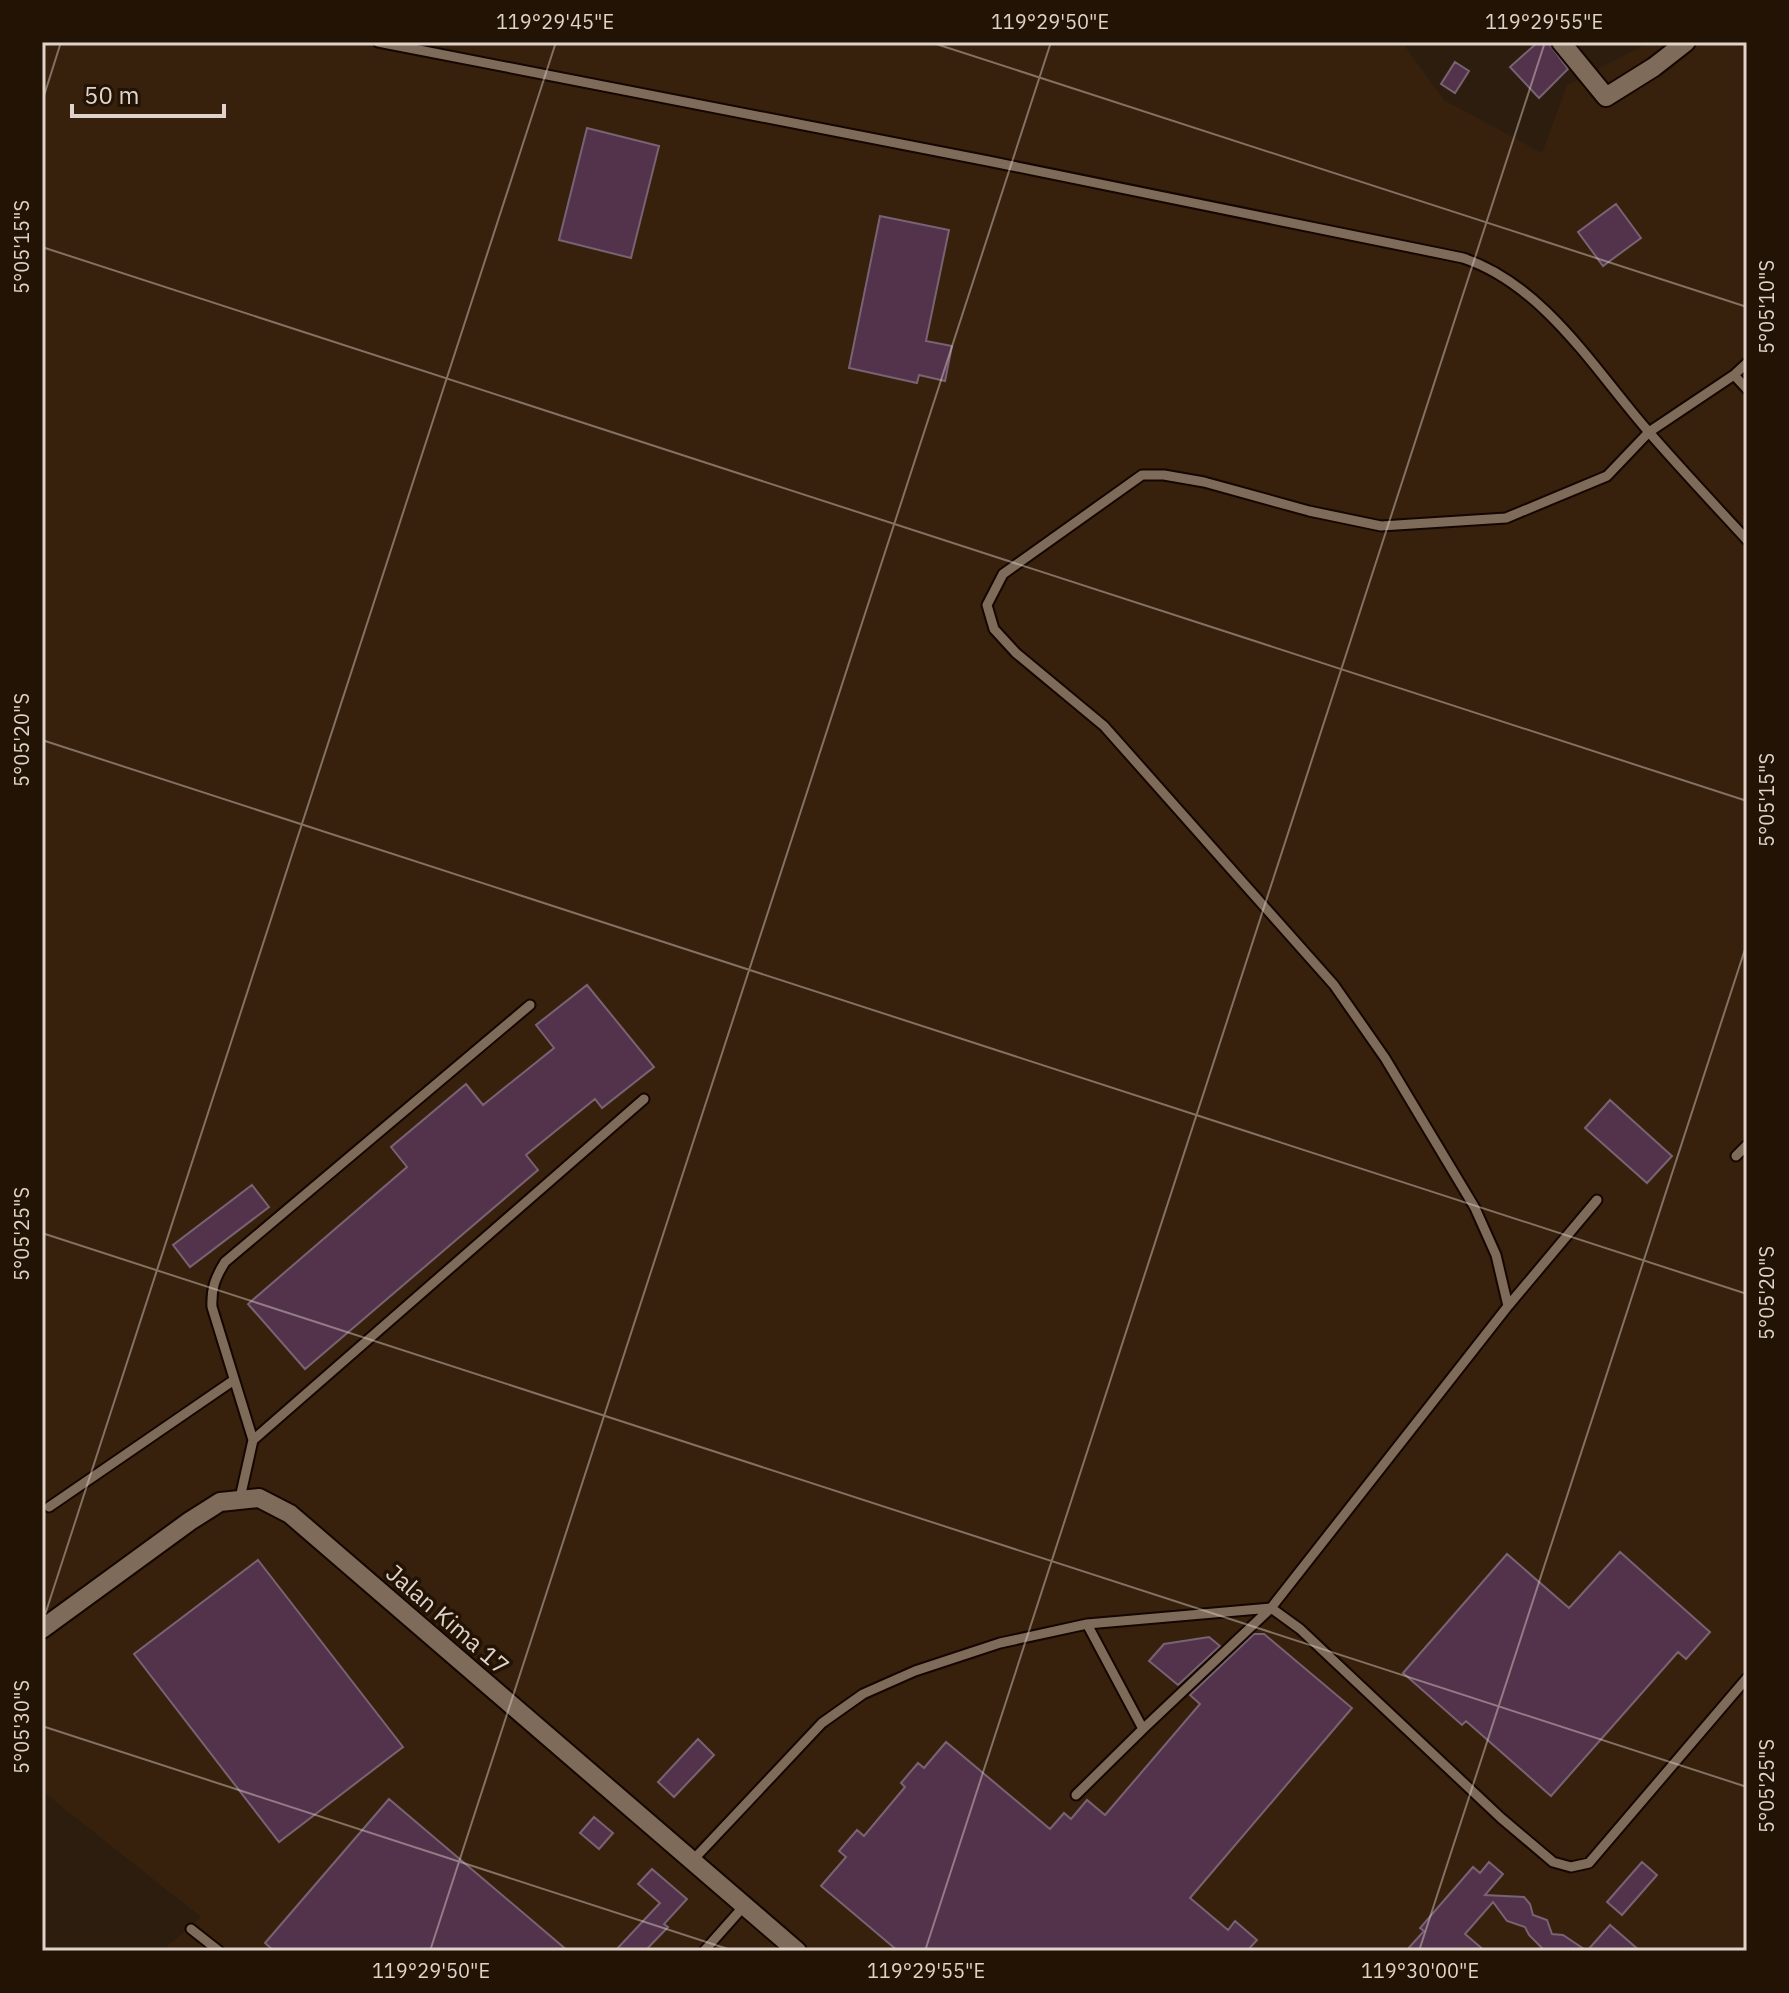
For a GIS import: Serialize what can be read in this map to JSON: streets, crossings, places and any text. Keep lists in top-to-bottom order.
{
  "streets": {
    "street": ["Jalan Kima 17"]
  },
  "scale_bar": "50 m",
  "coordinates": [
    "119°29'45\"E",
    "119°29'50\"E",
    "119°29'55\"E",
    "5°05'15\"S",
    "5°05'10\"S",
    "5°05'20\"S",
    "5°05'25\"S",
    "5°05'30\"S",
    "119°30'00\"E"
  ]
}
